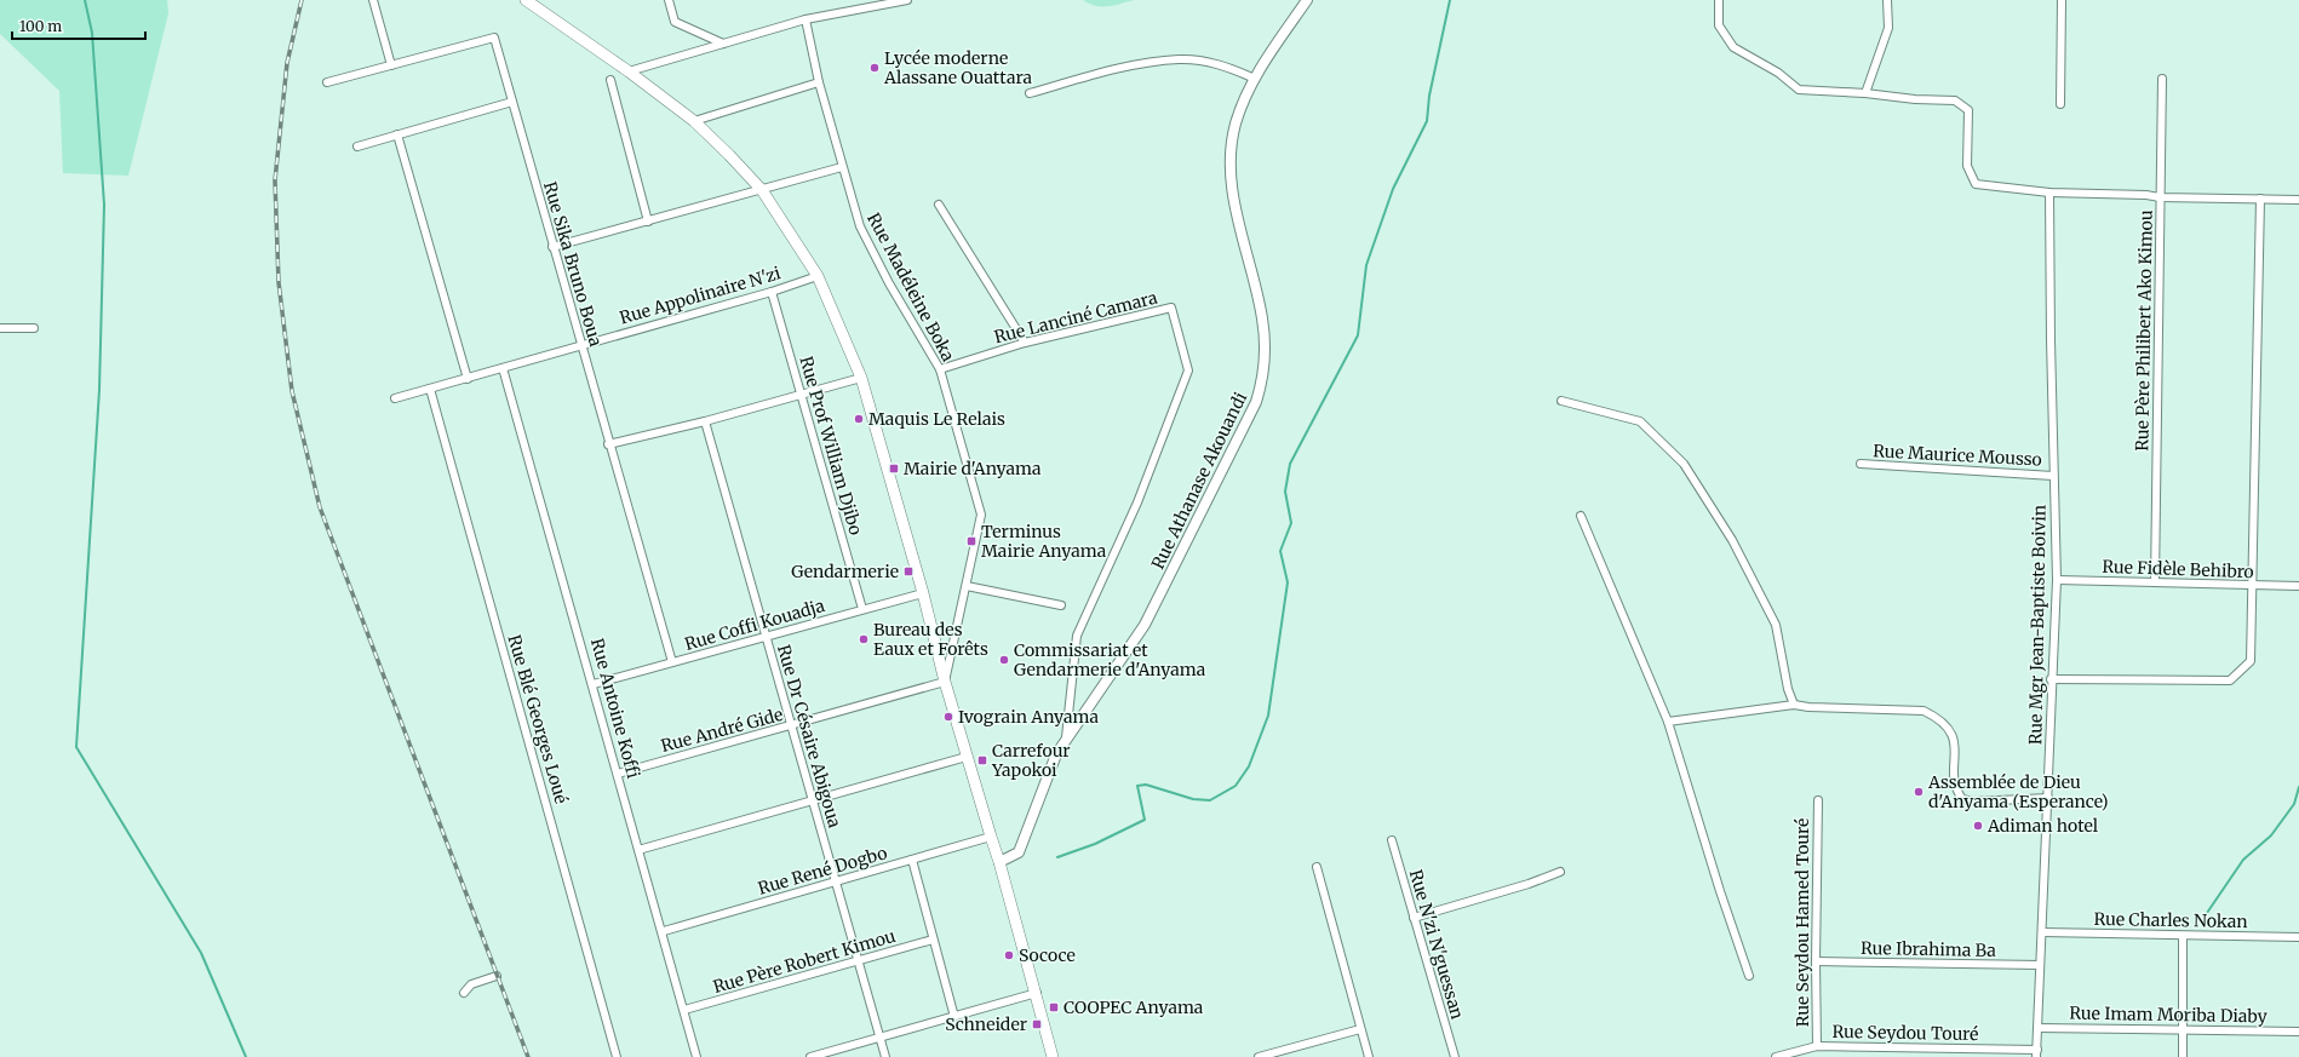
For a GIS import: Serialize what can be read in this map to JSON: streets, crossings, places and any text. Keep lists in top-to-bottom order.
{
  "streets": {
    "street": [
      "Rue Sika Bruno Boua",
      "Rue Madéleine Boka",
      "Rue Appolinaire N'zi",
      "Rue Lanciné Camara",
      "Rue Père Philibert Ako Kimou",
      "Rue Prof William Djibo",
      "Rue Maurice Mousso",
      "Rue Athanase Akouandi",
      "Rue Fidèle Behibro",
      "Rue Coffi Kouadja",
      "Rue Mgr Jean-Baptiste Boivin",
      "Rue Antoine Koffi",
      "Rue Blé Georges Loué",
      "Rue André Gide",
      "Rue Dr Césaire Abigoua",
      "Rue René Dogbo",
      "Rue Charles Nokan",
      "Rue Seydou Hamed Touré",
      "Rue N'zi N'guessan",
      "Rue Ibrahima Ba",
      "Rue Père Robert Kimou",
      "Rue Imam Moriba Diaby",
      "Rue Seydou Touré"
    ]
  },
  "crossings": [
    ["Rue Sika Bruno Boua", "Rue Appolinaire N'zi"],
    ["Rue Sika Bruno Boua", "Rue Coffi Kouadja"],
    ["Rue Madéleine Boka", "Rue Lanciné Camara"],
    ["Rue Madéleine Boka", "Rue André Gide"],
    ["Rue Appolinaire N'zi", "Rue Prof William Djibo"],
    ["Rue Appolinaire N'zi", "Rue Antoine Koffi"],
    ["Rue Appolinaire N'zi", "Rue Blé Georges Loué"],
    ["Rue Lanciné Camara", "Rue Athanase Akouandi"],
    ["Rue Père Philibert Ako Kimou", "Rue Fidèle Behibro"],
    ["Rue Prof William Djibo", "Rue Coffi Kouadja"],
    ["Rue Maurice Mousso", "Rue Mgr Jean-Baptiste Boivin"],
    ["Rue Fidèle Behibro", "Rue Mgr Jean-Baptiste Boivin"],
    ["Rue Coffi Kouadja", "Rue Antoine Koffi"],
    ["Rue Coffi Kouadja", "Rue Dr Césaire Abigoua"],
    ["Rue Mgr Jean-Baptiste Boivin", "Rue Charles Nokan"],
    ["Rue Mgr Jean-Baptiste Boivin", "Rue Ibrahima Ba"],
    ["Rue Mgr Jean-Baptiste Boivin", "Rue Imam Moriba Diaby"],
    ["Rue Mgr Jean-Baptiste Boivin", "Rue Seydou Touré"],
    ["Rue Antoine Koffi", "Rue André Gide"],
    ["Rue Antoine Koffi", "Rue René Dogbo"],
    ["Rue Antoine Koffi", "Rue Père Robert Kimou"],
    ["Rue André Gide", "Rue Dr Césaire Abigoua"],
    ["Rue Dr Césaire Abigoua", "Rue René Dogbo"],
    ["Rue Dr Césaire Abigoua", "Rue Père Robert Kimou"],
    ["Rue Seydou Hamed Touré", "Rue Ibrahima Ba"],
    ["Rue Seydou Hamed Touré", "Rue Seydou Touré"]
  ],
  "places": {
    "other": [
      "Lycée moderne Alassane Ouattara",
      "Maquis Le Relais",
      "Bureau des Eaux et Forêts",
      "Commissariat et Gendarmerie d'Anyama",
      "Ivograin Anyama",
      "Assemblée de Dieu d'Anyama (Esperance)",
      "Adiman hotel",
      "Sococe"
    ],
    "transit": [
      "Mairie d'Anyama",
      "Terminus Mairie Anyama",
      "Gendarmerie",
      "Carrefour Yapokoi",
      "COOPEC Anyama",
      "Schneider"
    ]
  },
  "scale_bar": "100 m"
}
